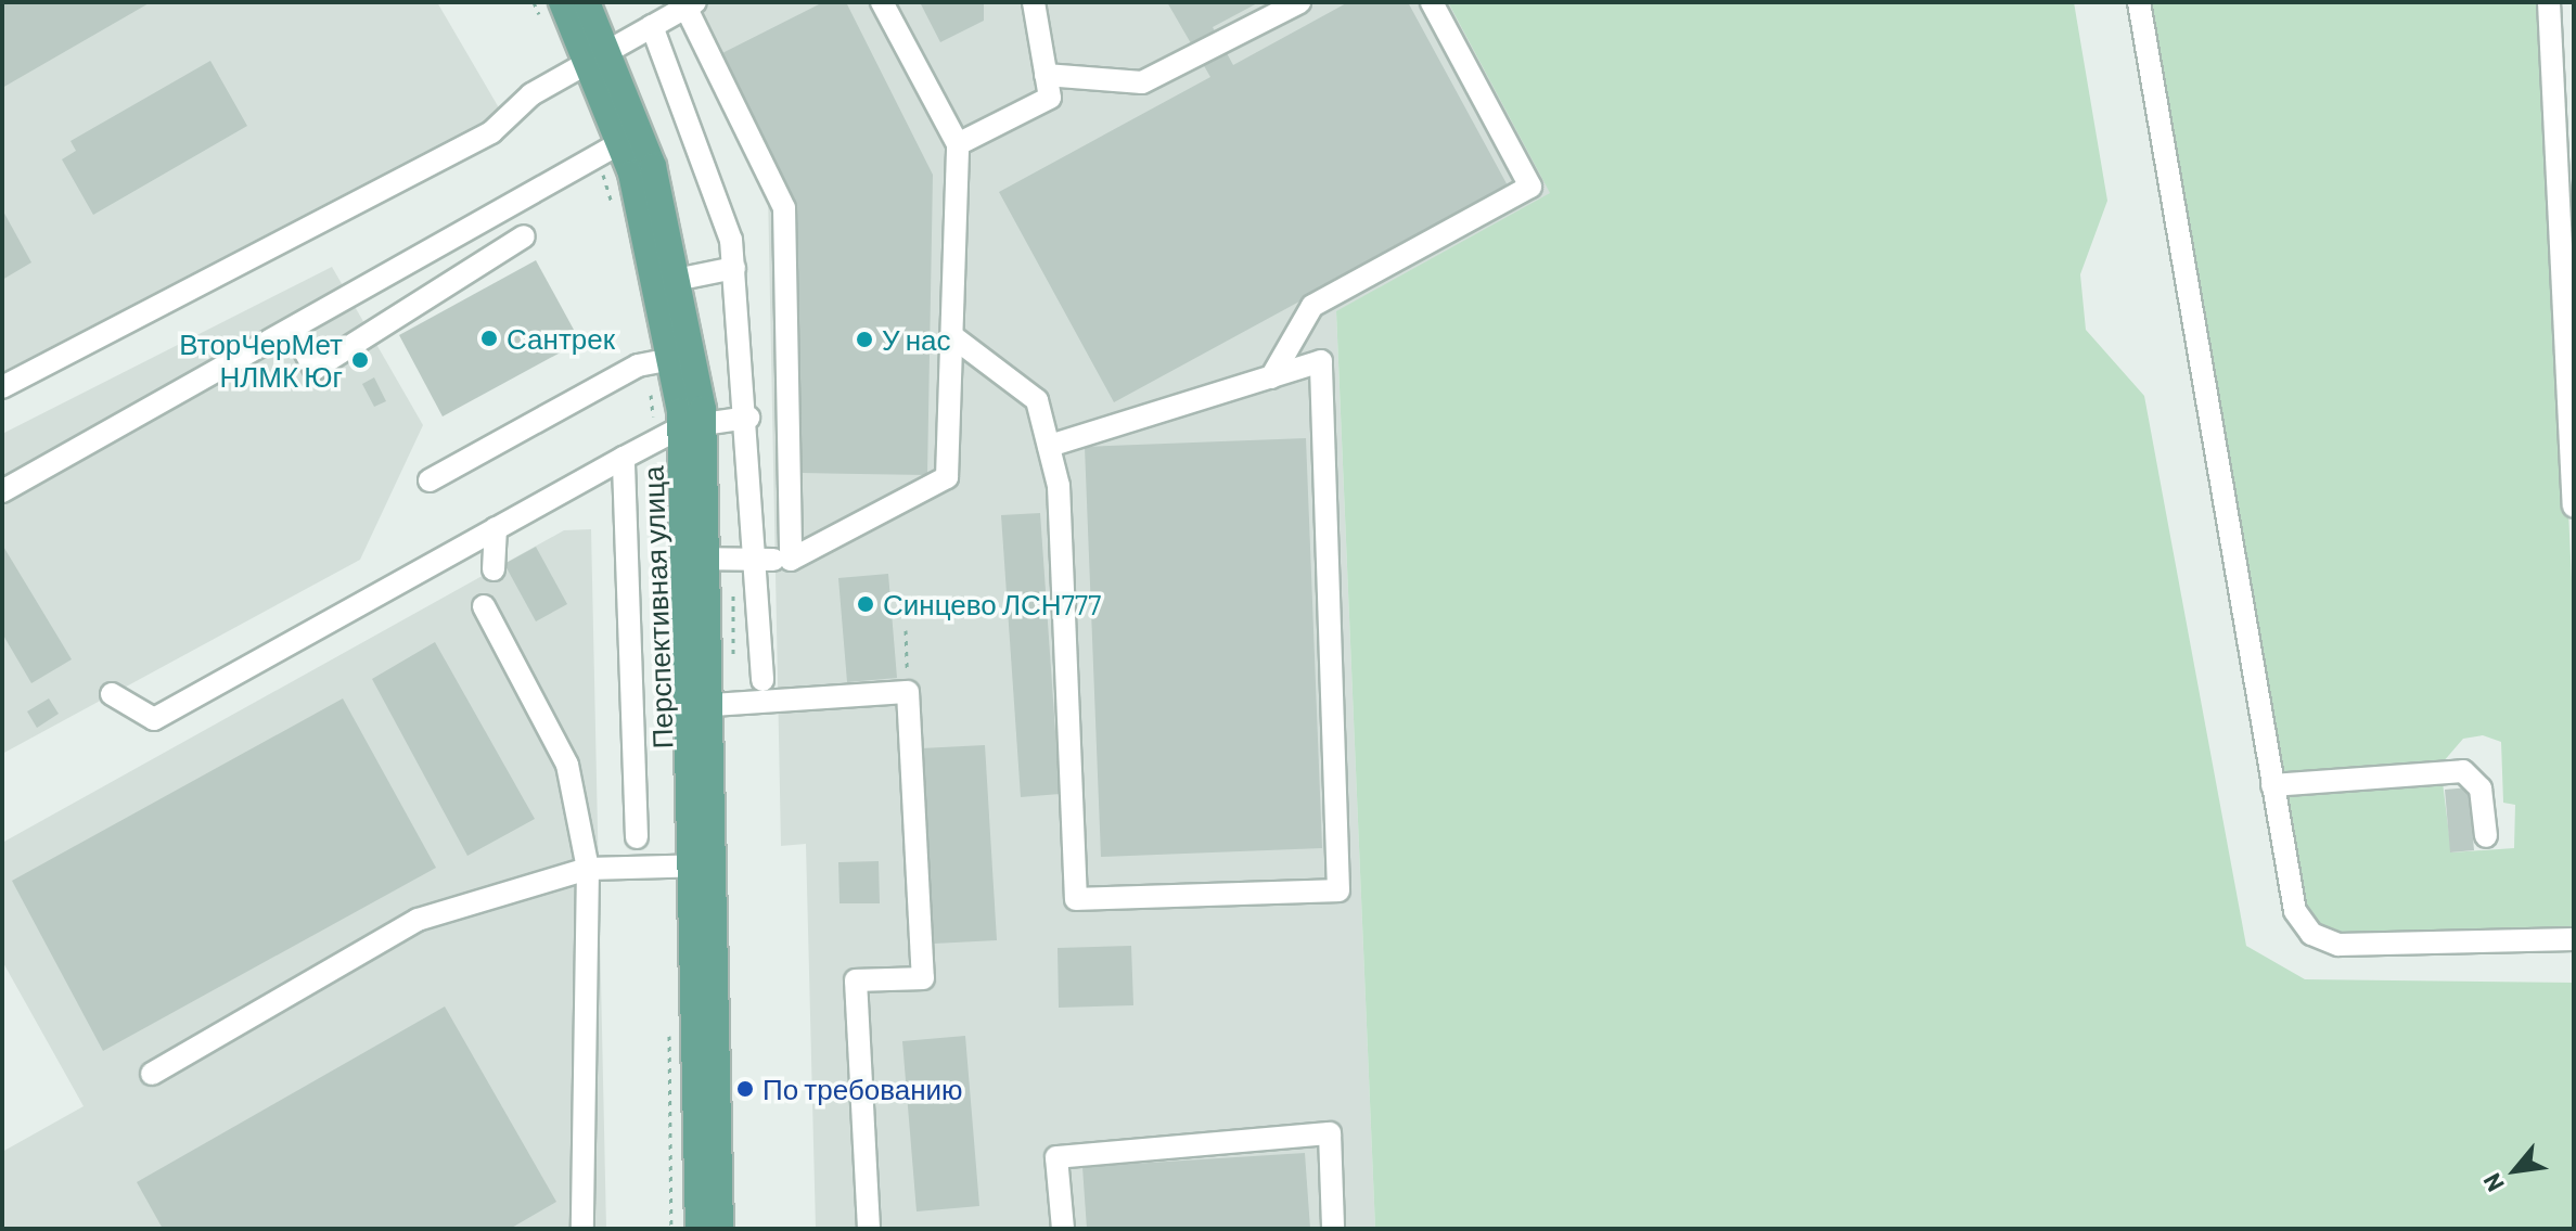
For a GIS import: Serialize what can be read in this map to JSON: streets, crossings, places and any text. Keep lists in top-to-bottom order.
{
  "streets": {
    "main road": ["Перспективная улица"]
  },
  "places": [
    "Сантрек",
    "У нас",
    "ВторЧерМет НЛМК Юг",
    "Синцево ЛСН777",
    "По требованию"
  ],
  "north": "bottom left"
}
